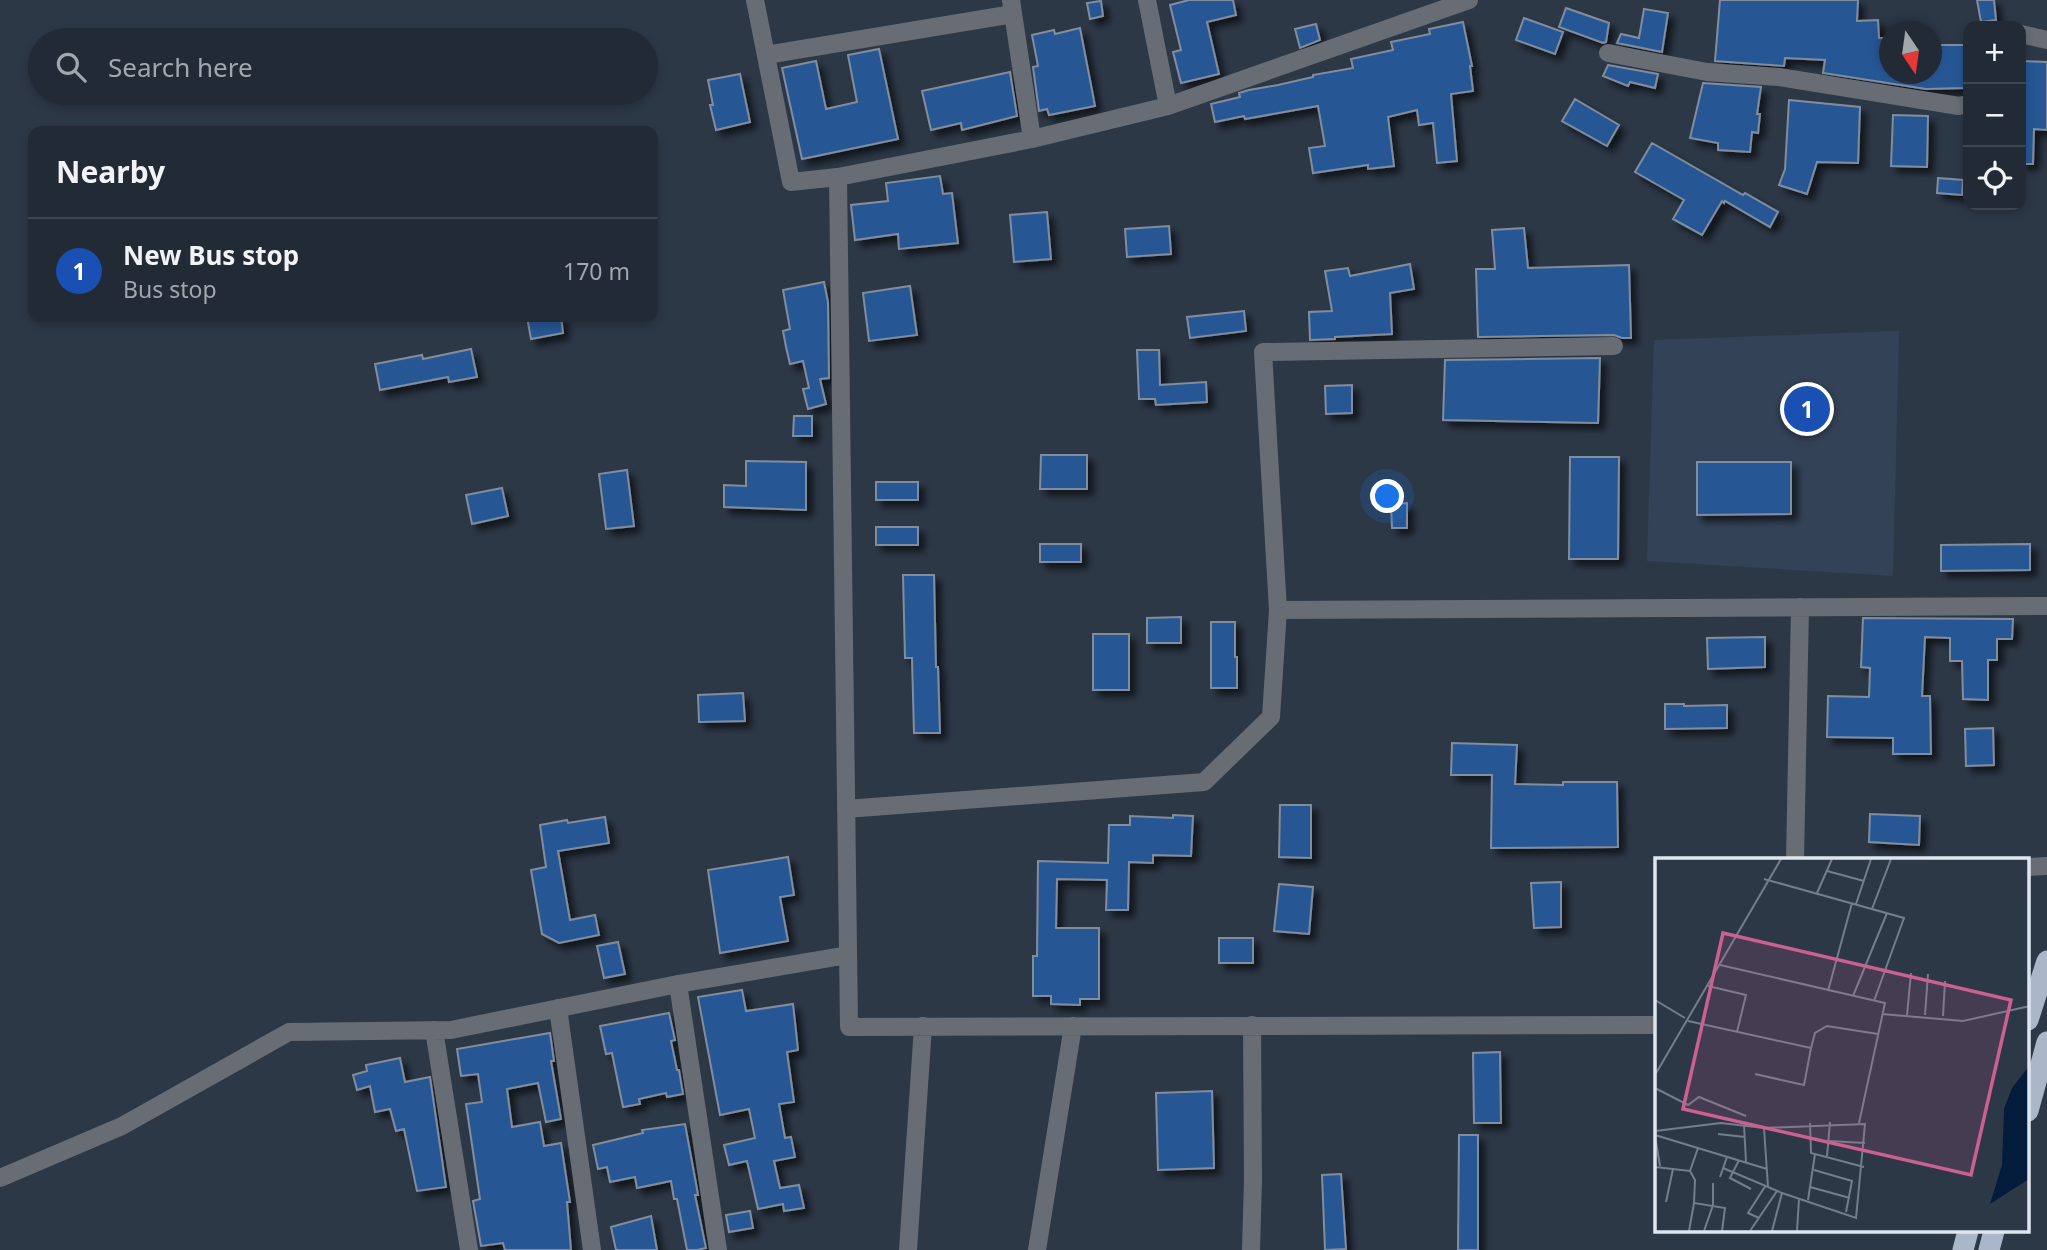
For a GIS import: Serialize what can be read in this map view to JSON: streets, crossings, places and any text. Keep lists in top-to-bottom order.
{
  "north": "bottom",
  "page": {
    "map_buttons": ["+", "−"],
    "search": "Search here",
    "heading": "Nearby",
    "list": [
      {
        "mark": "1",
        "name": "New Bus stop",
        "note": "Bus stop",
        "value": "170 m"
      }
    ],
    "pins": "1"
  }
}
